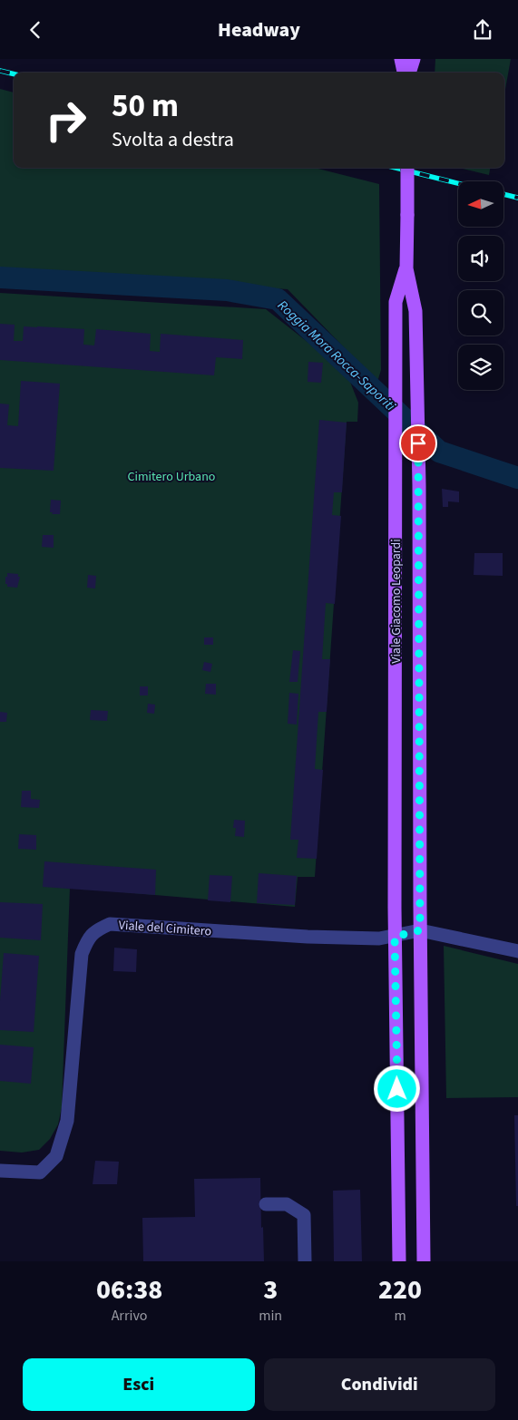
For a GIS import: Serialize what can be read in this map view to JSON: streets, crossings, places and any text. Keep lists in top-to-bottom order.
{
  "streets": {
    "main road": ["Viale Giacomo Leopardi"],
    "street": ["Viale del Cimitero"]
  },
  "crossings": [
    ["Viale Giacomo Leopardi", "Viale del Cimitero"]
  ],
  "water": ["Roggia Mora Rocca-Saporiti"],
  "parks": ["Cimitero Urbano"],
  "north": "left",
  "page": {
    "header": "Headway",
    "turn": ["50 m", "Svolta a destra"],
    "eta": [
      "06:38",
      "Arrivo",
      "3",
      "min",
      "220",
      "m"
    ],
    "buttons": ["Esci", "Condividi"]
  }
}
